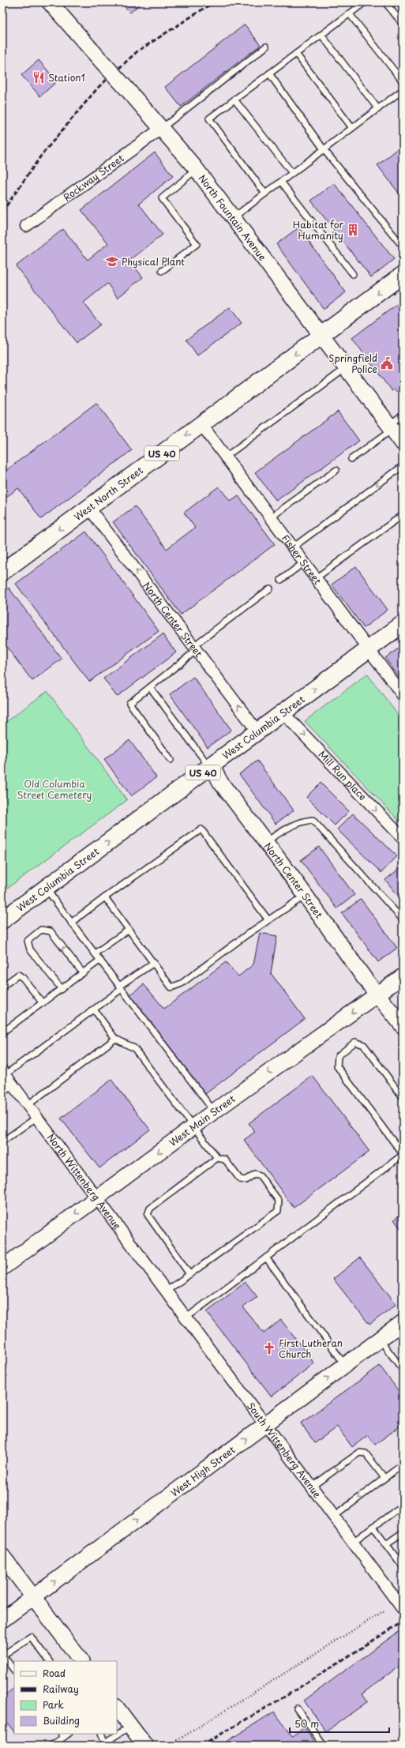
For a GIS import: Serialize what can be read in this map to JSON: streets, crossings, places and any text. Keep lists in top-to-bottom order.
{
  "streets": {
    "main road": ["US 40", "West North Street", "West Columbia Street"],
    "street": [
      "Rockway Street",
      "North Fountain Avenue",
      "Fisher Street",
      "North Center Street",
      "Mill Run place",
      "West Main Street",
      "North Wittenberg Avenue",
      "South Wittenberg Avenue",
      "West High Street"
    ]
  },
  "crossings": [
    ["Rockway Street", "North Fountain Avenue"],
    ["North Fountain Avenue", "US 40"],
    ["North Fountain Avenue", "West North Street"],
    ["US 40", "West North Street"],
    ["West North Street", "Fisher Street"],
    ["West North Street", "North Center Street"],
    ["Fisher Street", "West Columbia Street"],
    ["North Center Street", "West Columbia Street"],
    ["North Center Street", "West Main Street"],
    ["West Columbia Street", "Mill Run place"],
    ["West Main Street", "North Wittenberg Avenue"],
    ["North Wittenberg Avenue", "South Wittenberg Avenue"],
    ["South Wittenberg Avenue", "West High Street"]
  ],
  "one_way": [
    "West North Street",
    "North Center Street",
    "West Columbia Street",
    "Mill Run place",
    "West Main Street",
    "West High Street"
  ],
  "parks": ["Old Columbia Street Cemetery"],
  "places": {
    "restaurant": ["Station1"],
    "building": ["Habitat for Humanity"],
    "school or university": ["Physical Plant"],
    "public building": ["Springfield Police"],
    "church": ["First Lutheran Church"]
  },
  "legend": [
    "Road",
    "Railway",
    "Park",
    "Building"
  ],
  "scale_bar": "50 m"
}
